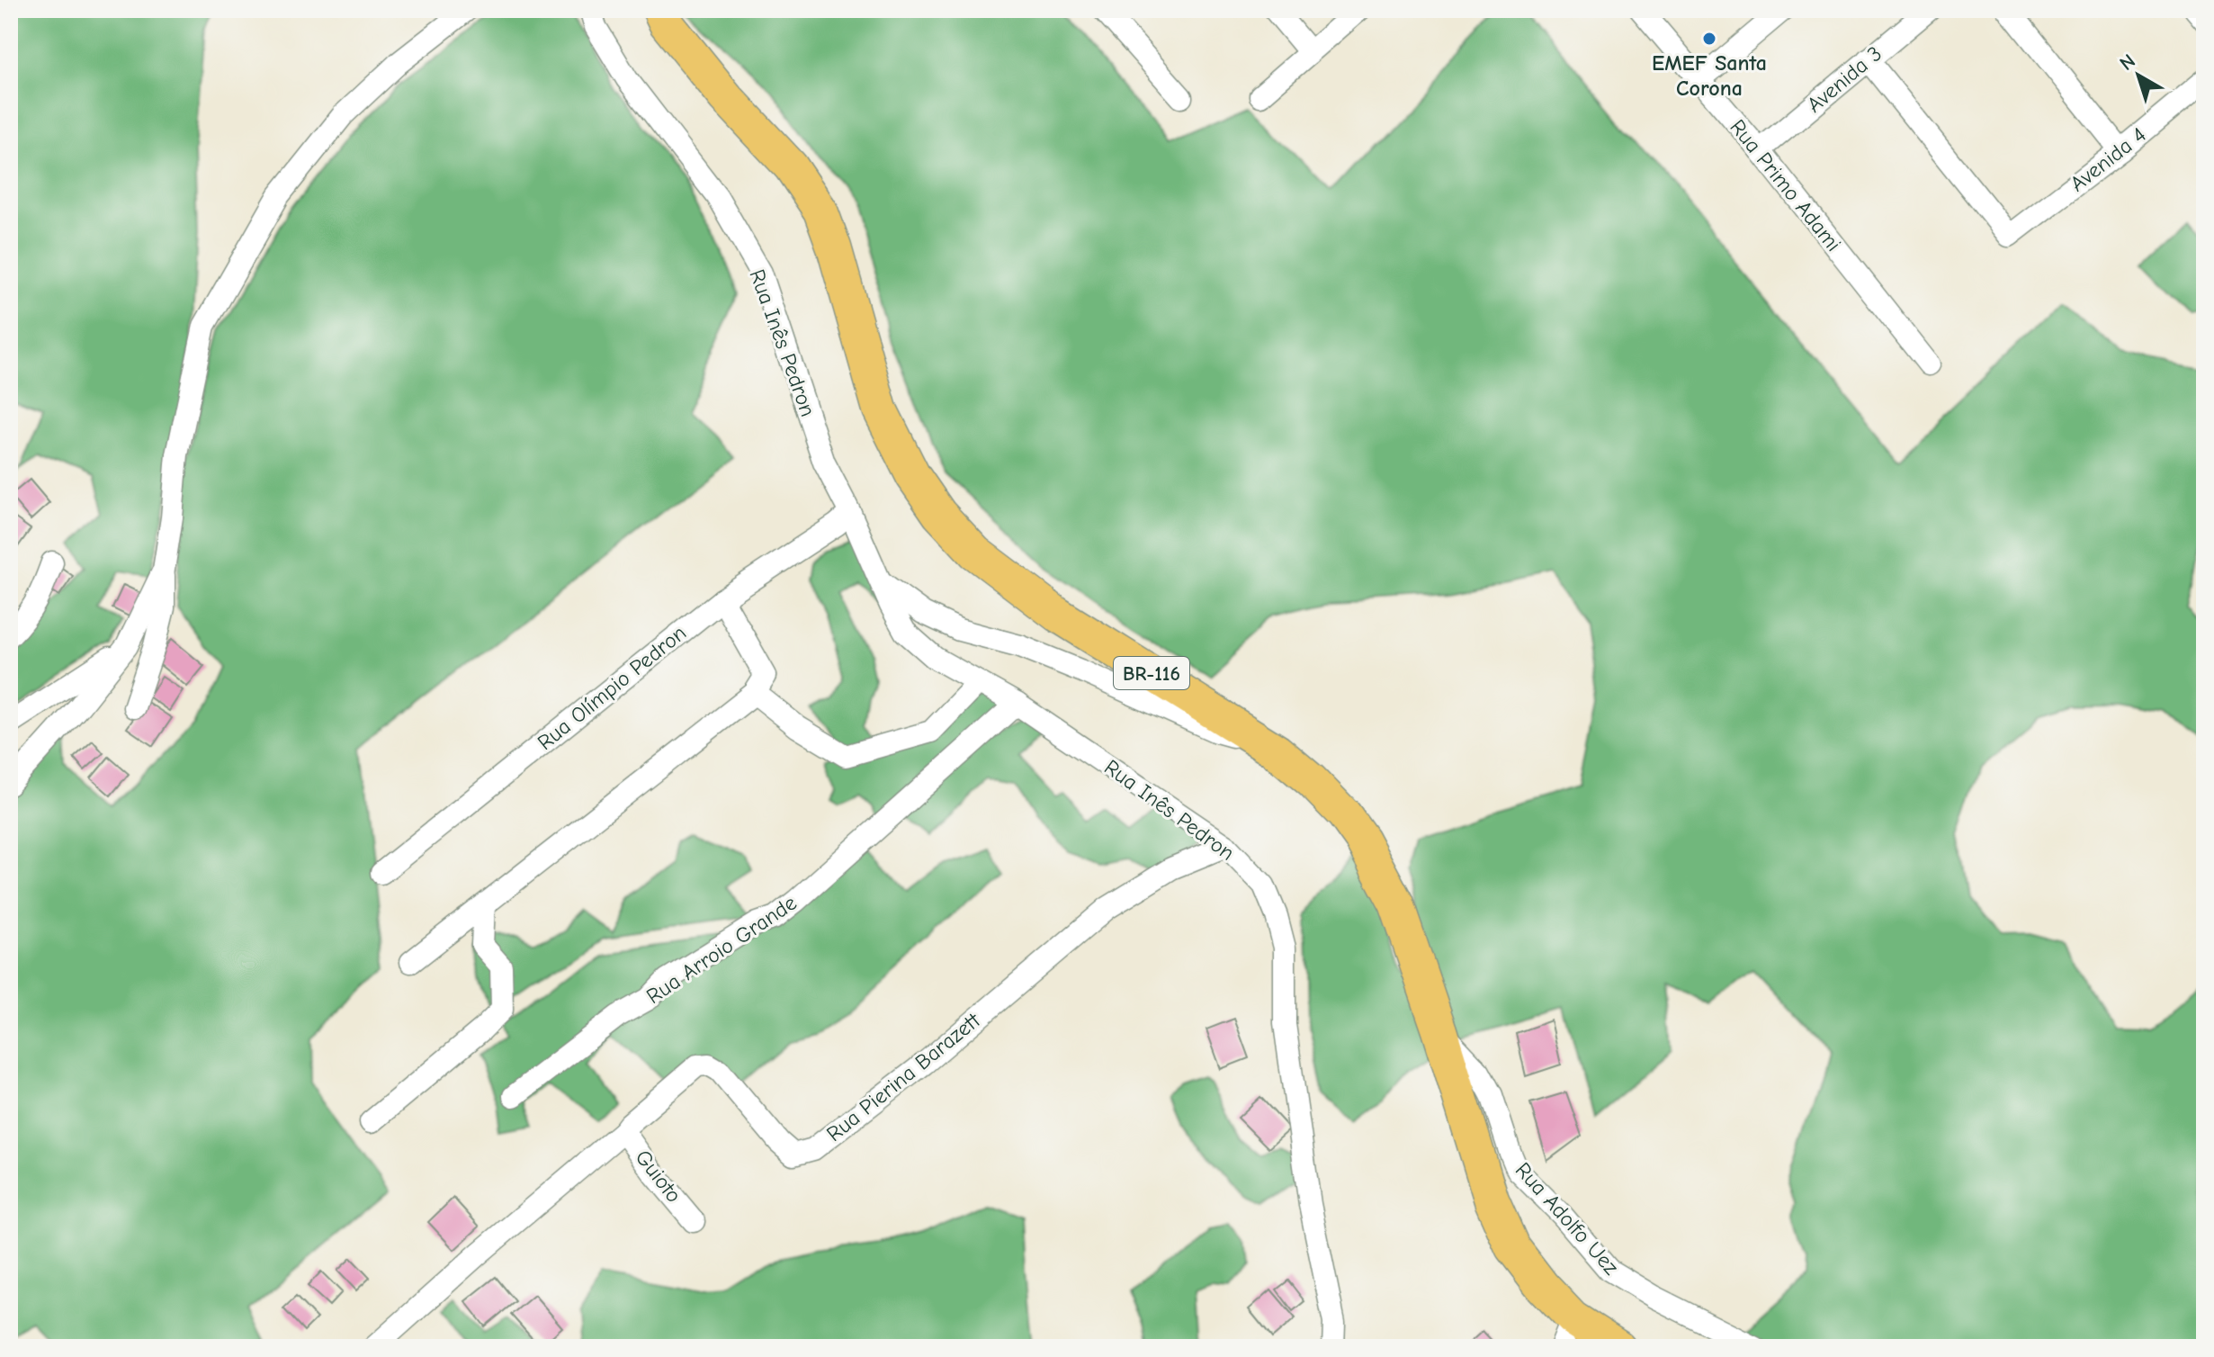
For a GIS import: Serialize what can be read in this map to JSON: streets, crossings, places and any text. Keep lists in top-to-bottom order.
{
  "streets": {
    "main road": ["BR-116"],
    "street": [
      "Avenida 3",
      "Avenida 4",
      "Rua Primo Adami",
      "Rua Inês Pedron",
      "Rua Olímpio Pedron",
      "Rua Arroio Grande",
      "Rua Pierina Barazett",
      "Guioto",
      "Rua Adolfo Uez"
    ]
  },
  "crossings": [
    ["Avenida 3", "Avenida 4"],
    ["Avenida 3", "Rua Primo Adami"],
    ["Rua Inês Pedron", "BR-116"],
    ["Rua Inês Pedron", "Rua Olímpio Pedron"],
    ["Rua Inês Pedron", "Rua Arroio Grande"],
    ["Rua Inês Pedron", "Rua Pierina Barazett"],
    ["BR-116", "Rua Adolfo Uez"],
    ["Rua Pierina Barazett", "Guioto"]
  ],
  "places": ["EMEF Santa Corona"],
  "north": "top left"
}
